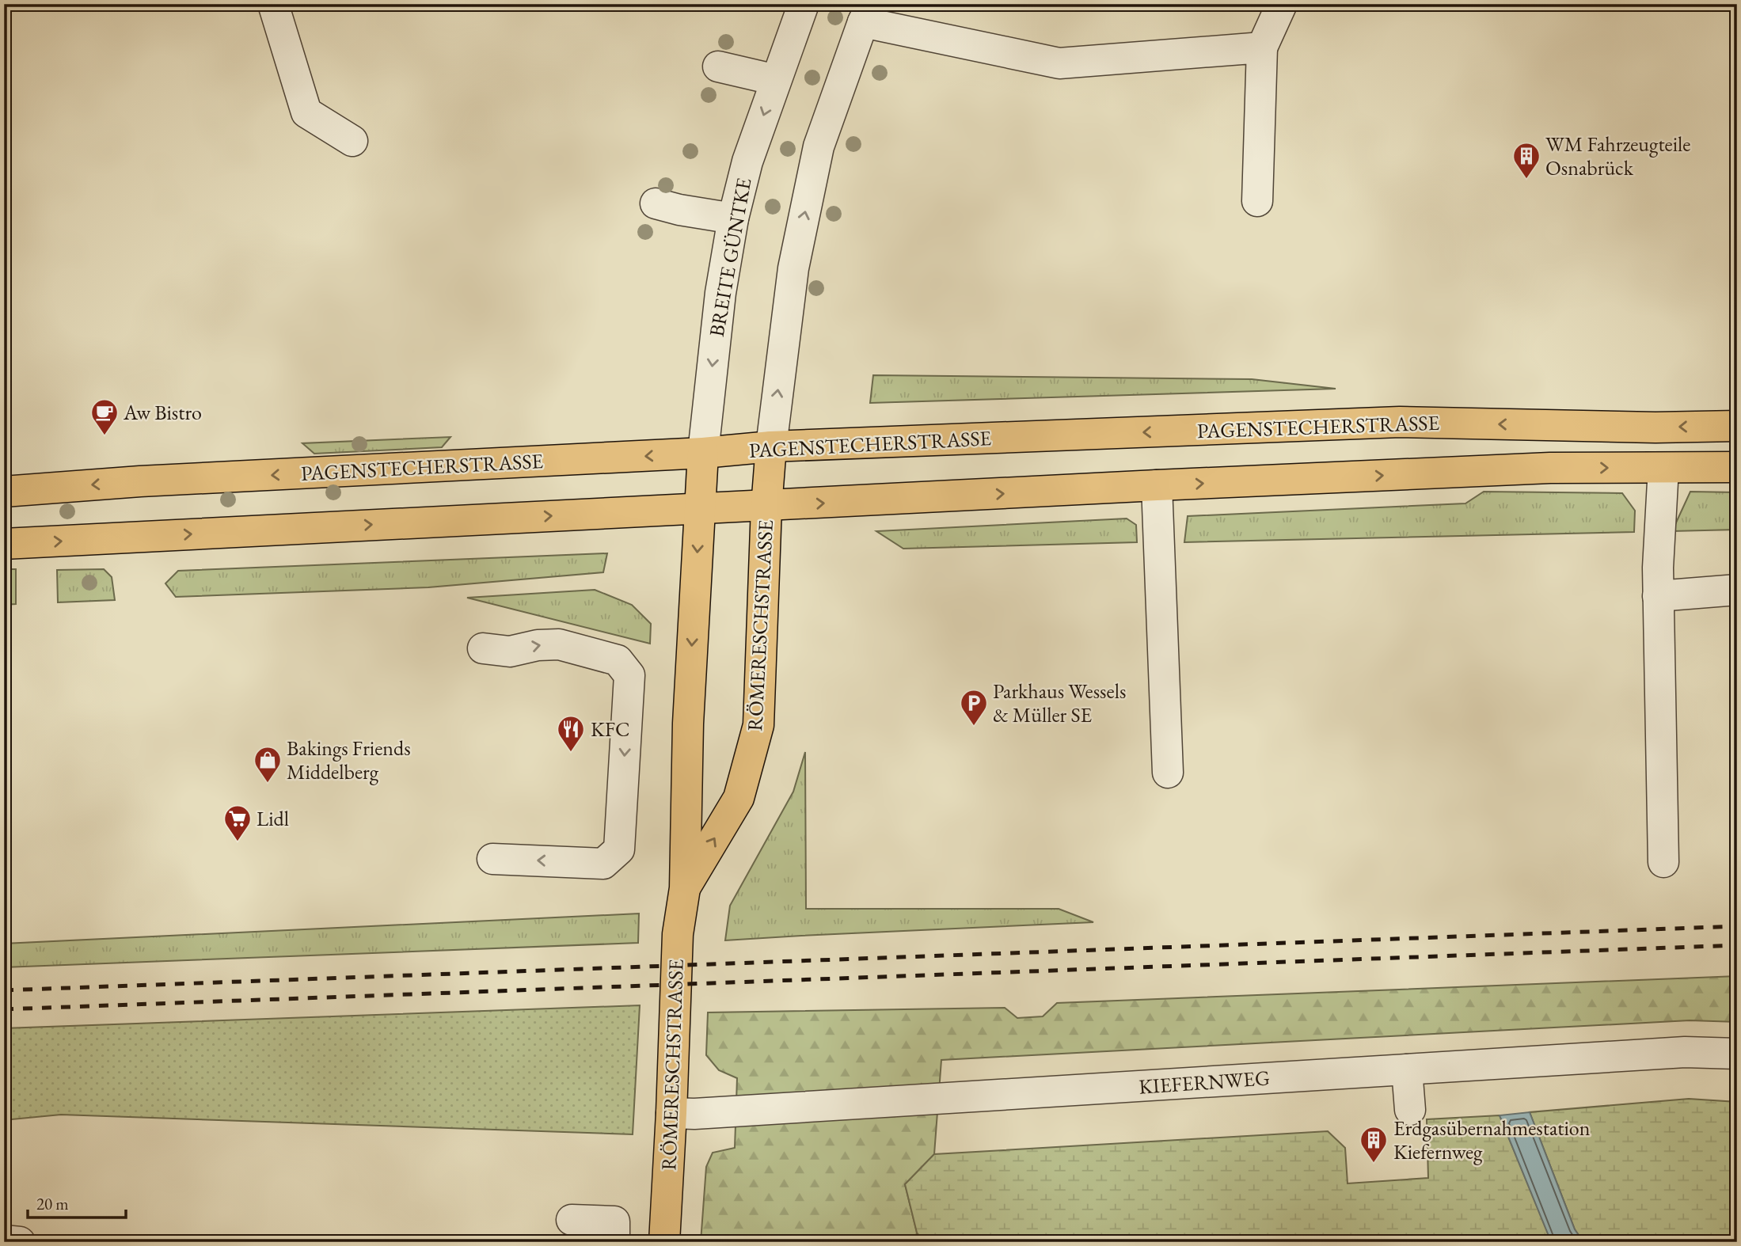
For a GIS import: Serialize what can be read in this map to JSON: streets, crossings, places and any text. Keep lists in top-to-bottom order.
{
  "streets": {
    "main road": ["PAGENSTECHERSTRASSE", "RÖMERESCHSTRASSE"],
    "street": ["BREITE GÜNTKE", "KIEFERNWEG"]
  },
  "crossings": [
    ["BREITE GÜNTKE", "PAGENSTECHERSTRASSE"],
    ["BREITE GÜNTKE", "RÖMERESCHSTRASSE"],
    ["PAGENSTECHERSTRASSE", "RÖMERESCHSTRASSE"],
    ["RÖMERESCHSTRASSE", "KIEFERNWEG"]
  ],
  "places": {
    "building": ["WM Fahrzeugteile Osnabrück", "Erdgasübernahmestation Kiefernweg"],
    "cafe": ["Aw Bistro"],
    "parking": ["Parkhaus Wessels & Müller SE"],
    "restaurant": ["KFC"],
    "shop": ["Bakings Friends Middelberg"],
    "supermarket": ["Lidl"]
  },
  "scale_bar": "20 m"
}
